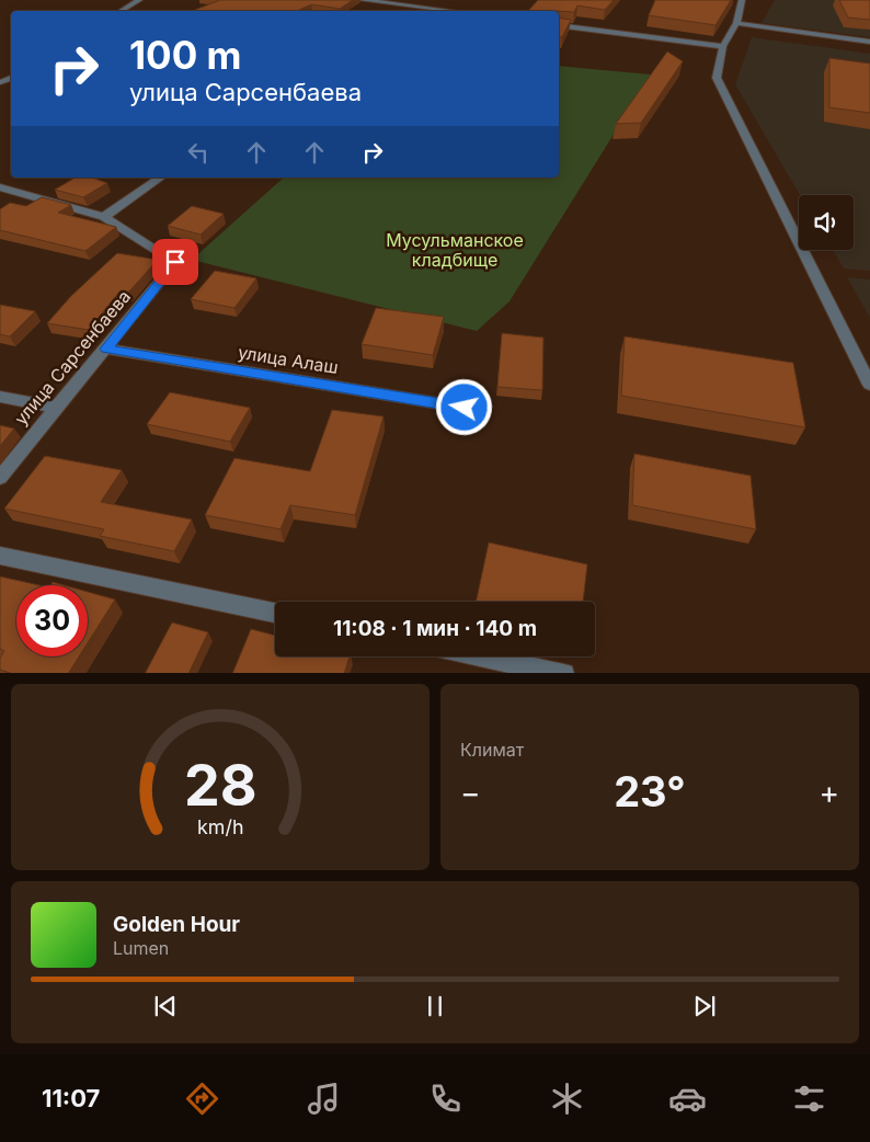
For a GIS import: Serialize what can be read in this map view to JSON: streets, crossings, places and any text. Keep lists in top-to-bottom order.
{
  "streets": {
    "street": ["улица Сарсенбаева", "улица Алаш"]
  },
  "crossings": [
    ["улица Сарсенбаева", "улица Алаш"]
  ],
  "parks": ["Мусульманское кладбище"],
  "page": {
    "turn": ["100 m", "улица Сарсенбаева"],
    "limit": "30",
    "trip": "11:08 · 1 мин · 140 m",
    "tile": "Климат",
    "heat": ["−", "23°", "+"],
    "song": ["Golden Hour", "Lumen"],
    "tabs": "11:07",
    "gauge": ["28", "km/h"]
  }
}
